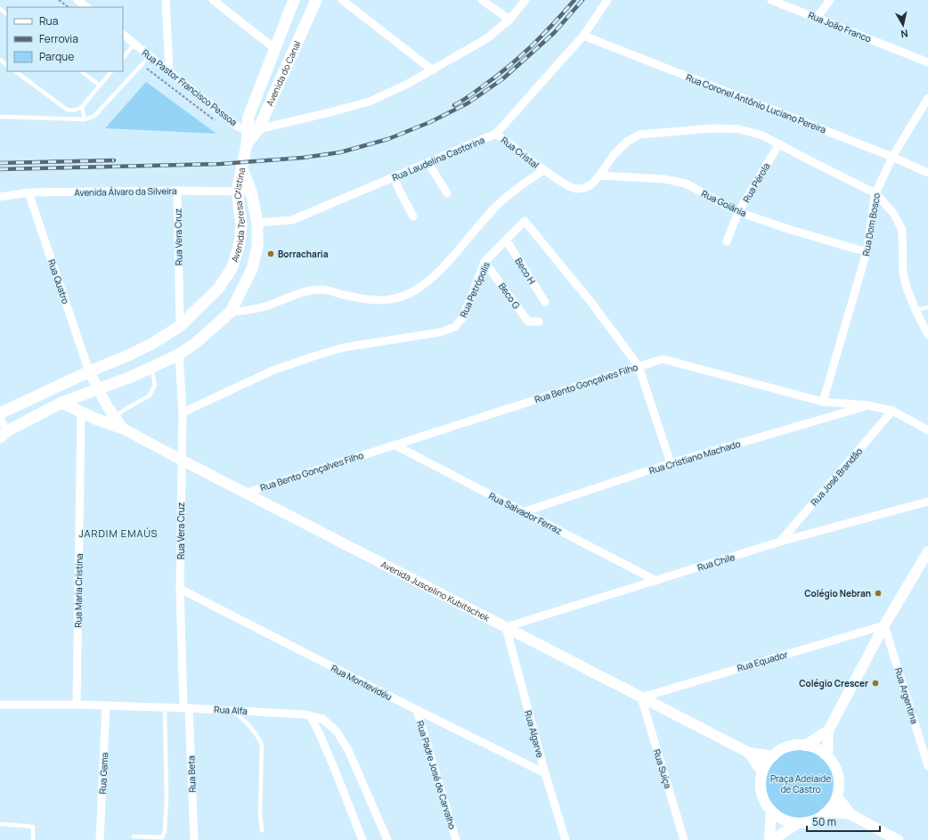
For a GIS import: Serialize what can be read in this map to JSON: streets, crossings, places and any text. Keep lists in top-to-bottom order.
{
  "streets": {
    "main road": ["Avenida do Canal", "Avenida Teresa Cristina"],
    "street": [
      "Rua João Franco",
      "Rua Pastor Francisco Pessoa",
      "Rua Coronel Antônio Luciano Pereira",
      "Rua Cristal",
      "Rua Laudelina Castorina",
      "Rua Pérola",
      "Avenida Álvaro da Silveira",
      "Rua Goiânia",
      "Rua Dom Bosco",
      "Rua Vera Cruz",
      "Beco H",
      "Rua Quatro",
      "Rua Petrópolis",
      "Beco G",
      "Rua Bento Gonçalves Filho",
      "Rua Cristiano Machado",
      "Rua José Brandão",
      "Rua Salvador Ferraz",
      "Rua Chile",
      "Rua Maria Cristina",
      "Avenida Juscelino Kubitschek",
      "Rua Equador",
      "Rua Montevidéu",
      "Rua Argentina",
      "Rua Alfa",
      "Rua Algarve",
      "Rua Suíça",
      "Rua Gama",
      "Rua Beta",
      "Rua Padre José de Carvalho"
    ]
  },
  "crossings": [
    ["Avenida do Canal", "Rua Pastor Francisco Pessoa"],
    ["Avenida do Canal", "Avenida Teresa Cristina"],
    ["Rua Coronel Antônio Luciano Pereira", "Rua Laudelina Castorina"],
    ["Rua Coronel Antônio Luciano Pereira", "Rua Dom Bosco"],
    ["Rua Cristal", "Rua Laudelina Castorina"],
    ["Rua Cristal", "Rua Pérola"],
    ["Rua Cristal", "Rua Goiânia"],
    ["Rua Cristal", "Rua Dom Bosco"],
    ["Rua Laudelina Castorina", "Avenida Teresa Cristina"],
    ["Rua Pérola", "Rua Goiânia"],
    ["Avenida Álvaro da Silveira", "Avenida Teresa Cristina"],
    ["Avenida Álvaro da Silveira", "Rua Vera Cruz"],
    ["Avenida Álvaro da Silveira", "Rua Quatro"],
    ["Rua Goiânia", "Rua Dom Bosco"],
    ["Avenida Teresa Cristina", "Rua Vera Cruz"],
    ["Avenida Teresa Cristina", "Rua Quatro"],
    ["Rua Dom Bosco", "Rua Bento Gonçalves Filho"],
    ["Rua Vera Cruz", "Rua Petrópolis"],
    ["Rua Vera Cruz", "Avenida Juscelino Kubitschek"],
    ["Rua Vera Cruz", "Rua Montevidéu"],
    ["Rua Vera Cruz", "Rua Alfa"],
    ["Rua Vera Cruz", "Rua Beta"],
    ["Beco H", "Rua Petrópolis"],
    ["Rua Petrópolis", "Beco G"],
    ["Rua Petrópolis", "Rua Bento Gonçalves Filho"],
    ["Rua Petrópolis", "Rua Cristiano Machado"],
    ["Rua Bento Gonçalves Filho", "Rua Cristiano Machado"],
    ["Rua Bento Gonçalves Filho", "Rua José Brandão"],
    ["Rua Bento Gonçalves Filho", "Rua Salvador Ferraz"],
    ["Rua Bento Gonçalves Filho", "Avenida Juscelino Kubitschek"],
    ["Rua Cristiano Machado", "Rua Salvador Ferraz"],
    ["Rua José Brandão", "Rua Chile"],
    ["Rua Salvador Ferraz", "Rua Chile"],
    ["Rua Chile", "Avenida Juscelino Kubitschek"],
    ["Rua Chile", "Rua Algarve"],
    ["Rua Maria Cristina", "Rua Alfa"],
    ["Avenida Juscelino Kubitschek", "Rua Equador"],
    ["Avenida Juscelino Kubitschek", "Rua Algarve"],
    ["Avenida Juscelino Kubitschek", "Rua Suíça"],
    ["Rua Equador", "Rua Argentina"],
    ["Rua Equador", "Rua Suíça"],
    ["Rua Montevidéu", "Rua Algarve"],
    ["Rua Montevidéu", "Rua Padre José de Carvalho"],
    ["Rua Alfa", "Rua Gama"],
    ["Rua Alfa", "Rua Beta"]
  ],
  "districts": ["JARDIM EMAÚS"],
  "parks": ["Praça Adelaide de Castro"],
  "places": ["Borracharia", "Colégio Nebran", "Colégio Crescer"],
  "legend": ["Rua", "Ferrovia", "Parque"],
  "scale_bar": "50 m",
  "north": "bottom"
}
